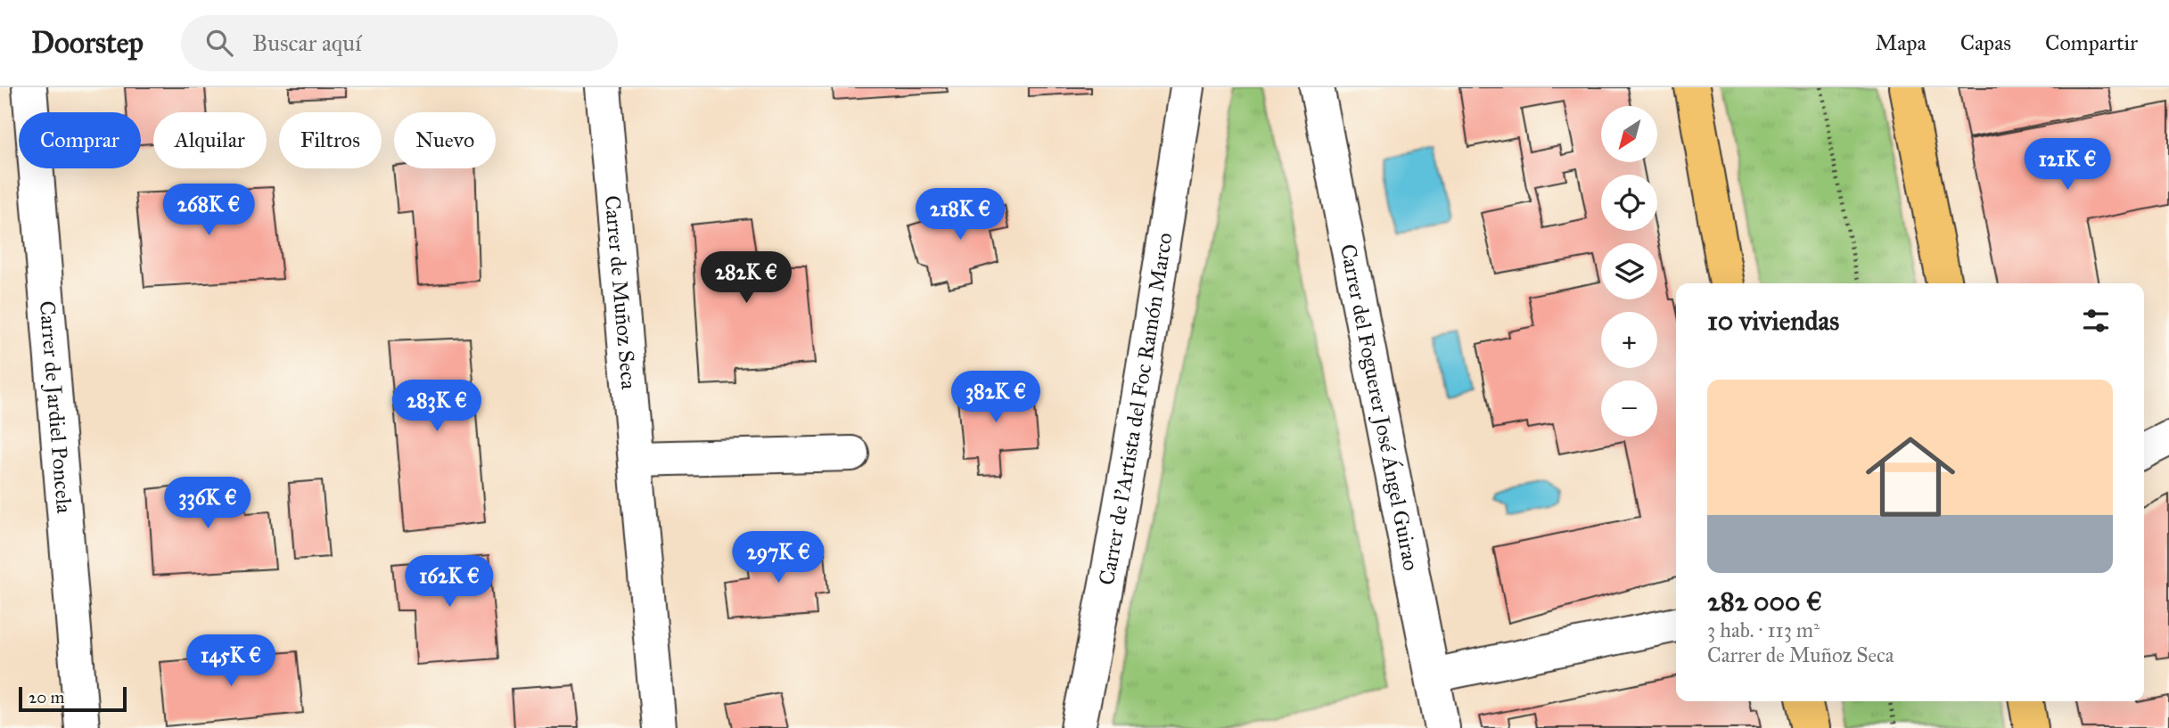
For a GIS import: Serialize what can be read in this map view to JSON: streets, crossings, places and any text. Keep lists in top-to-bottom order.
{
  "streets": {
    "street": [
      "Carrer de Muñoz Seca",
      "Carrer de Jardiel Poncela",
      "Carrer de l'Artista del Foc Ramón Marco",
      "Carrer del Foguerer José Ángel Guirao"
    ]
  },
  "scale_bar": "20 m",
  "north": "bottom left",
  "page": {
    "header": "Doorstep",
    "search": "Buscar aquí",
    "nav": ["Mapa", "Capas", "Compartir"],
    "map_buttons": ["+", "−"],
    "chip": [
      "Comprar",
      "Alquilar",
      "Filtros",
      "Nuevo"
    ],
    "price": [
      "121K €",
      "268K €",
      "218K €",
      "282K €",
      "382K €",
      "283K €",
      "336K €",
      "297K €",
      "162K €",
      "145K €"
    ],
    "heading": "10 viviendas",
    "list": [
      {
        "name": "282 000 €",
        "note": "3 hab. · 113 m² · Carrer de Muñoz Seca"
      }
    ],
    "scale": "20 m"
  }
}
